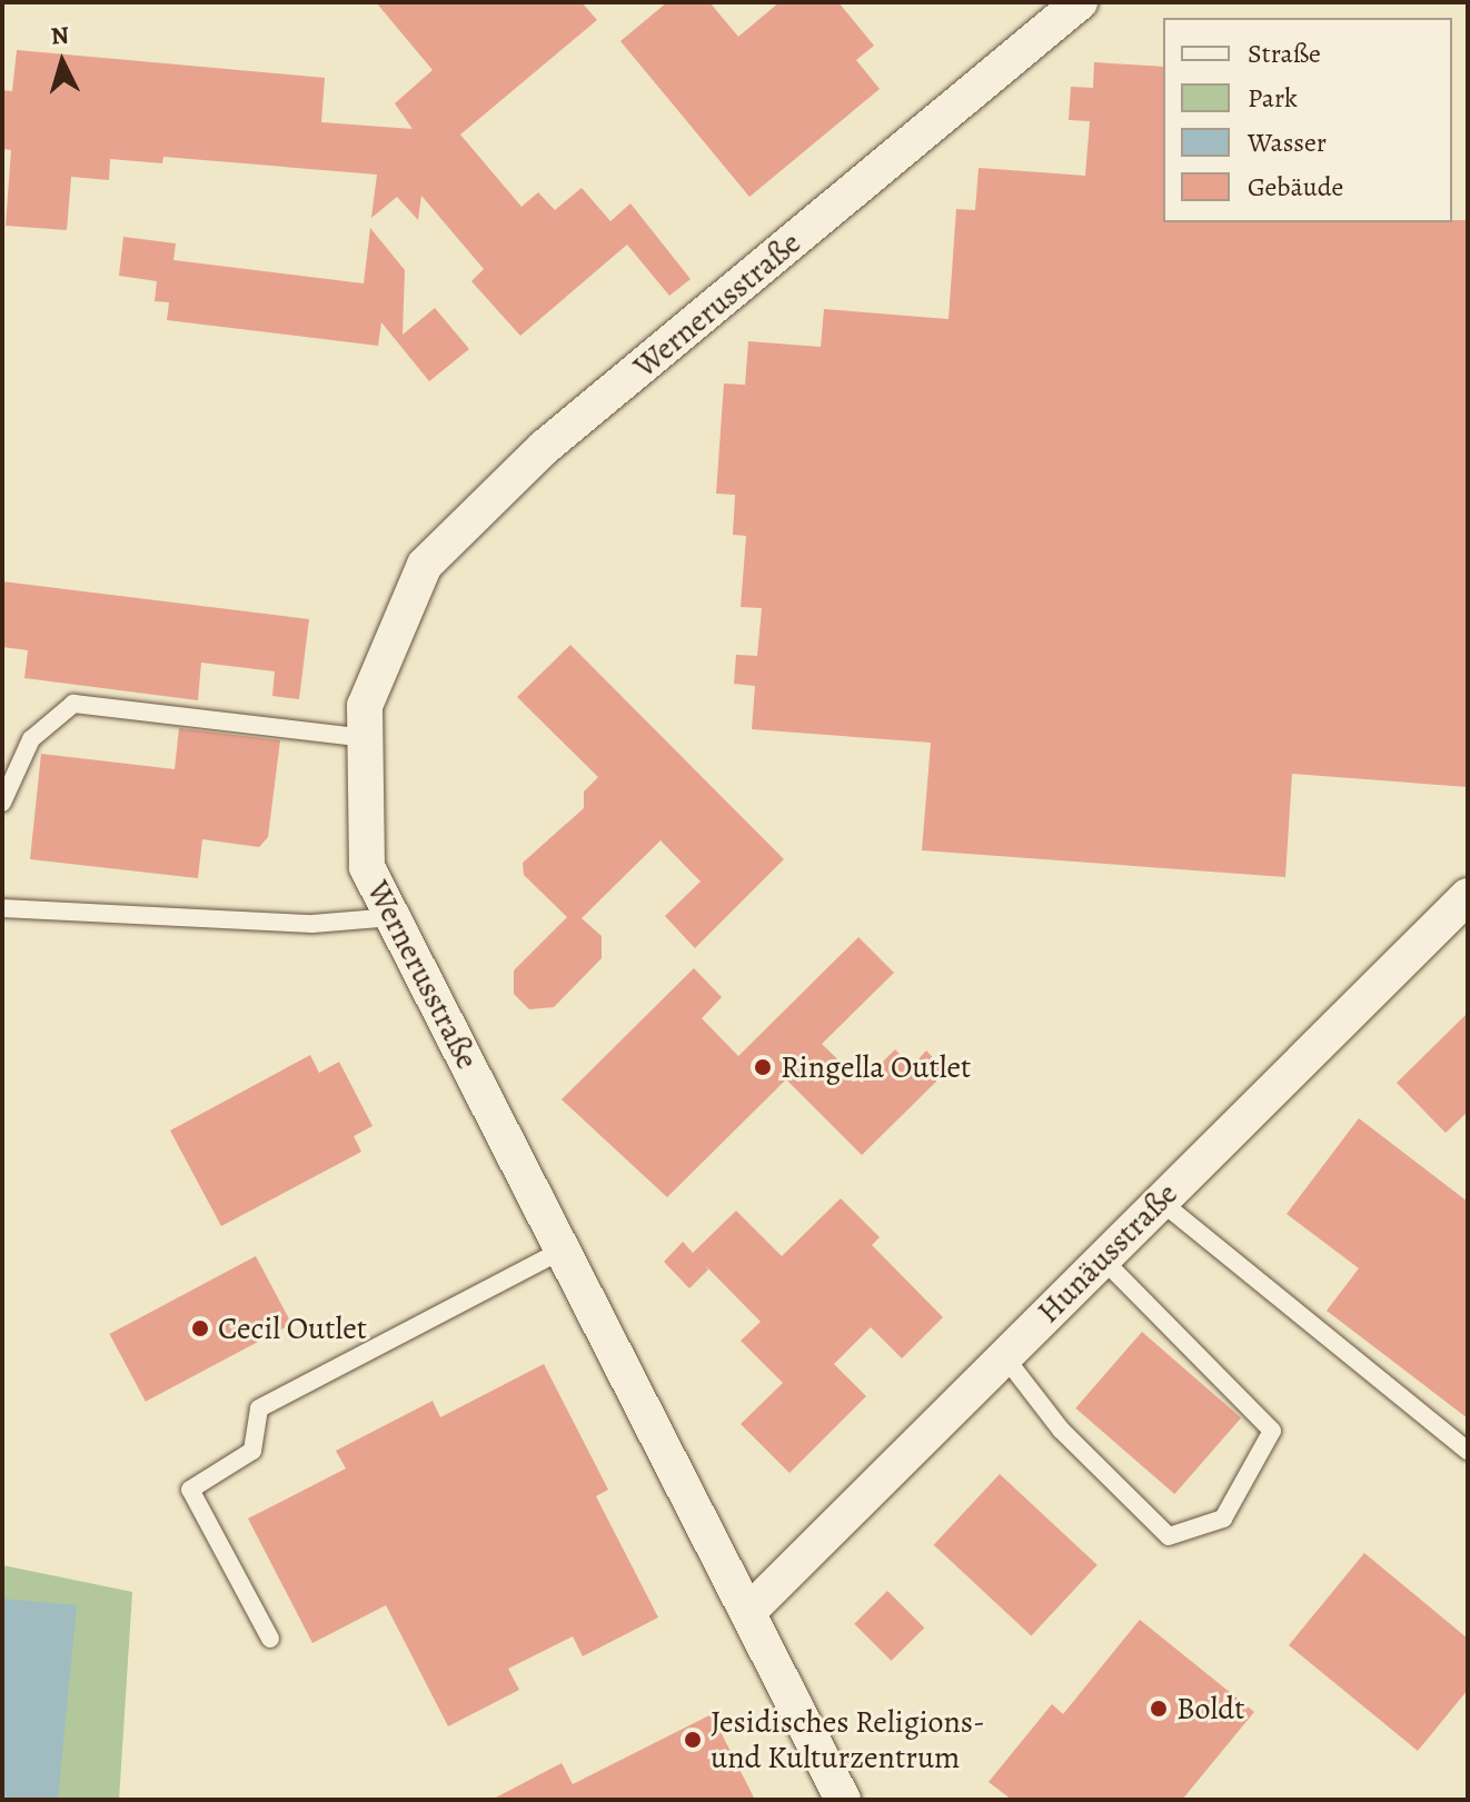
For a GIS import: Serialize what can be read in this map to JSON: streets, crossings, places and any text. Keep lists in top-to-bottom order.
{
  "streets": {
    "street": ["Wernerusstraße", "Hunäusstraße"]
  },
  "crossings": [
    ["Wernerusstraße", "Hunäusstraße"]
  ],
  "places": [
    "Ringella Outlet",
    "Cecil Outlet",
    "Boldt",
    "Jesidisches Religions- und Kulturzentrum"
  ],
  "legend": [
    "Straße",
    "Park",
    "Wasser",
    "Gebäude"
  ],
  "north": "top"
}
